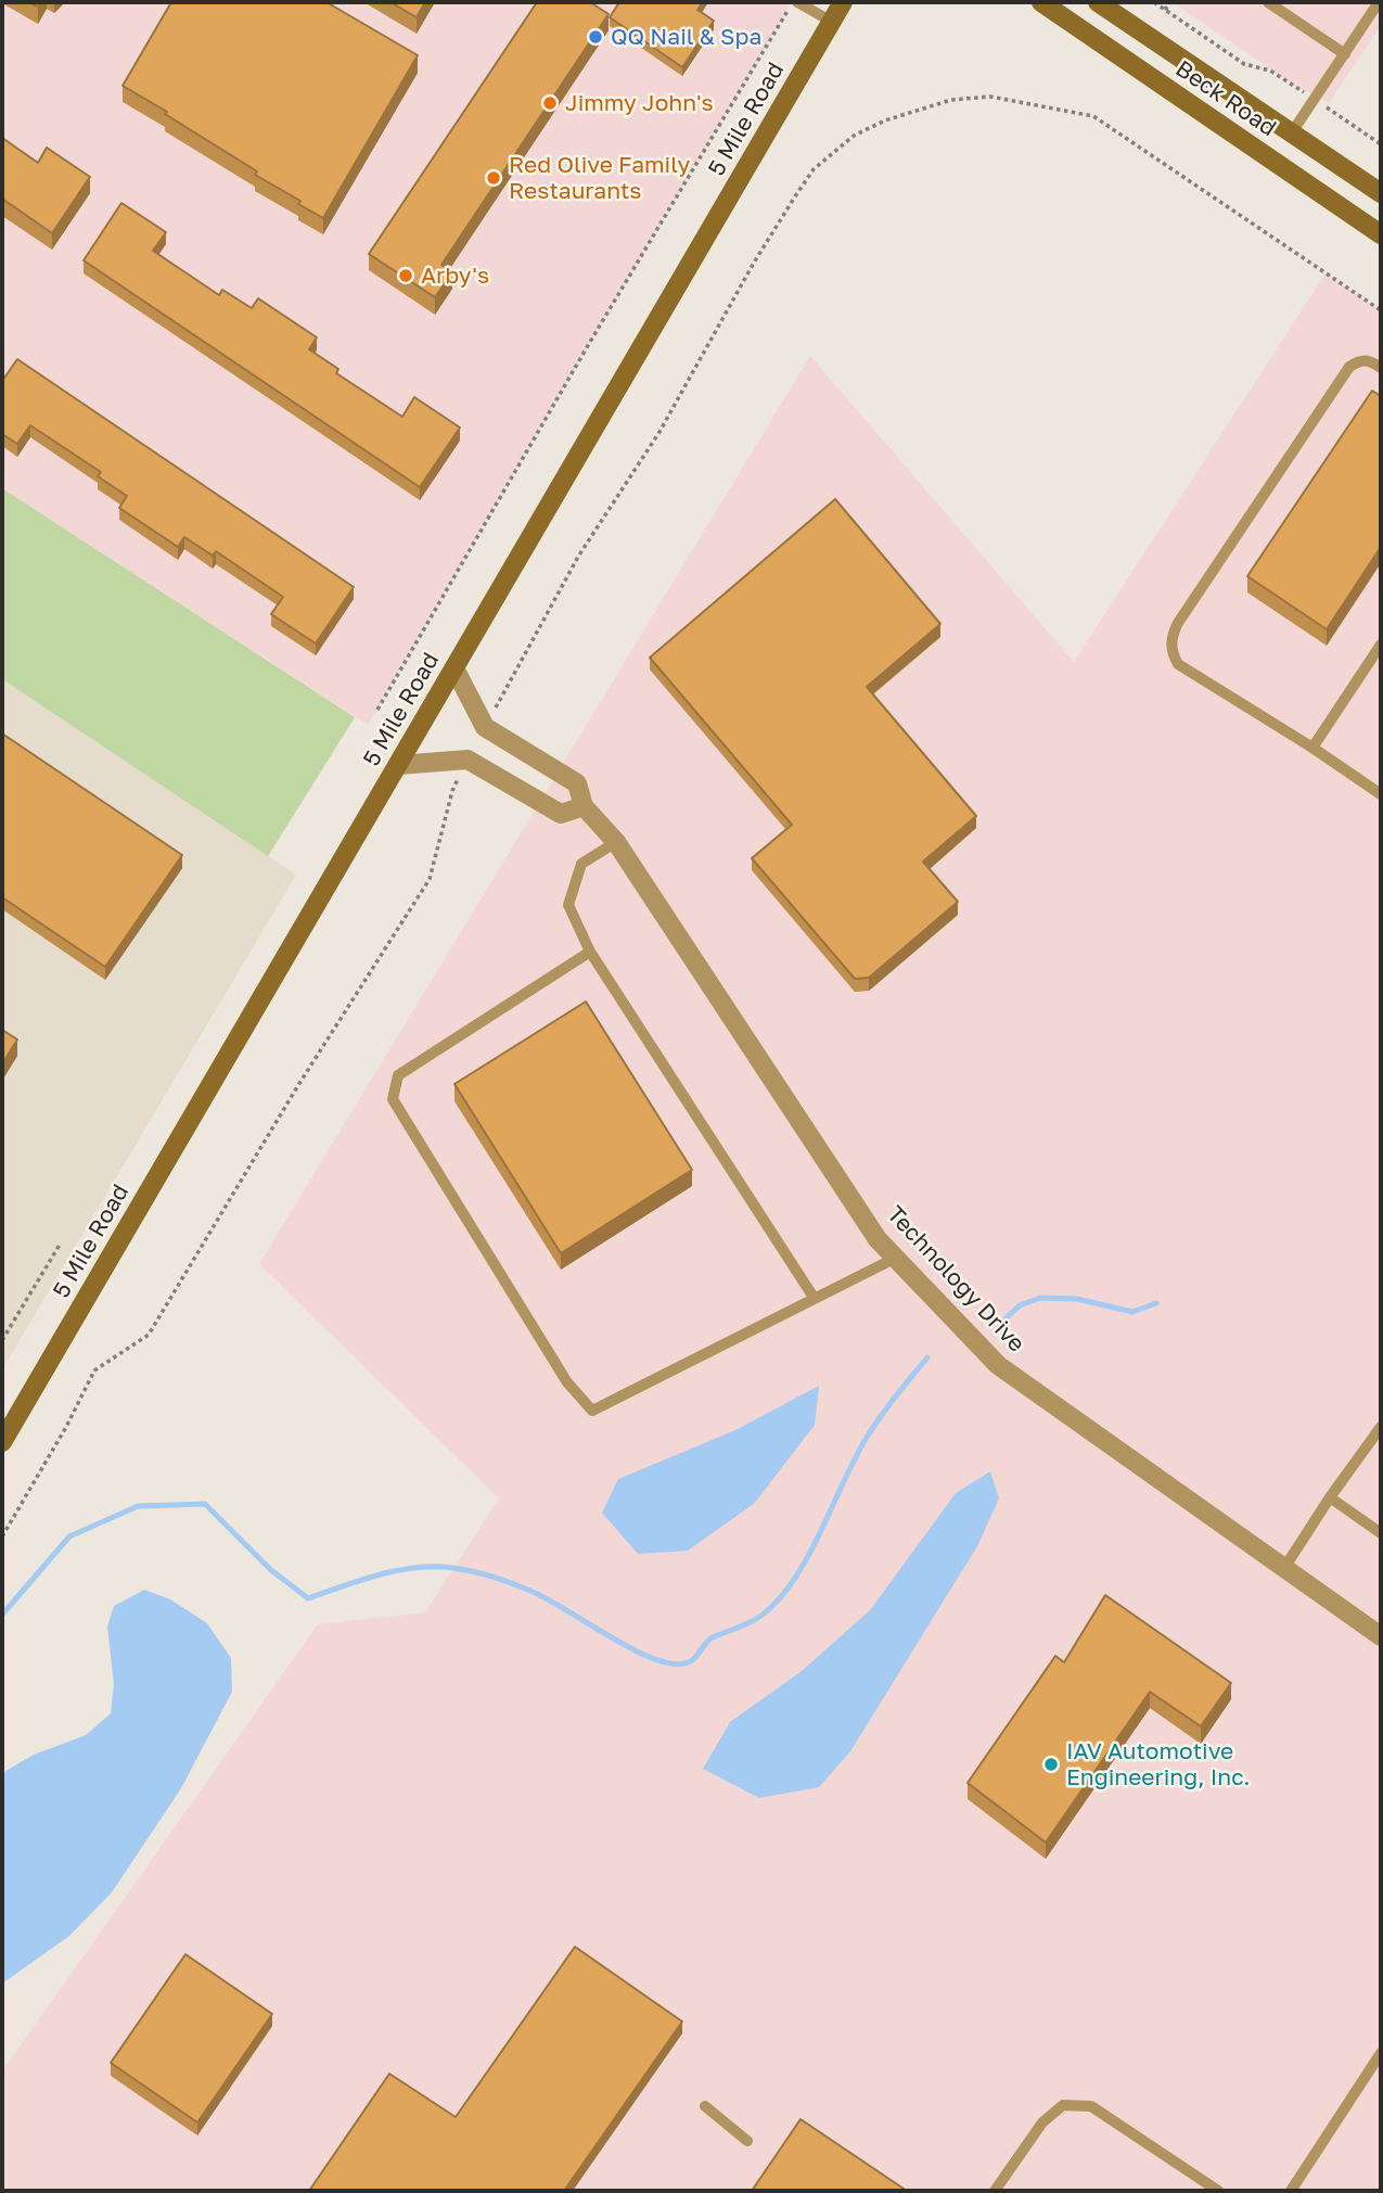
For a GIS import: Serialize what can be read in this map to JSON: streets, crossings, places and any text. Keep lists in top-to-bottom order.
{
  "streets": {
    "street": ["Beck Road", "5 Mile Road", "Technology Drive"]
  },
  "places": [
    "QQ Nail & Spa",
    "Jimmy John's",
    "Red Olive Family Restaurants",
    "Arby's",
    "IAV Automotive Engineering, Inc."
  ]
}
